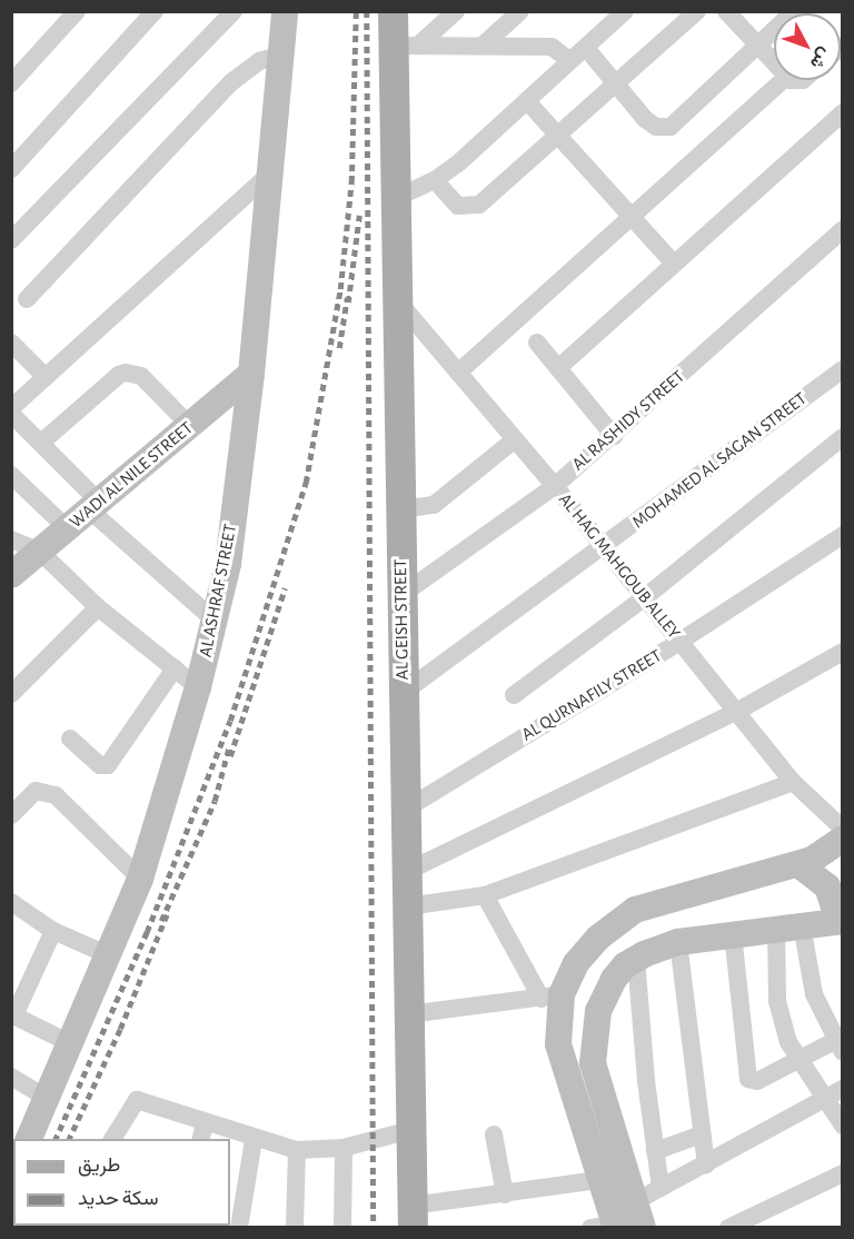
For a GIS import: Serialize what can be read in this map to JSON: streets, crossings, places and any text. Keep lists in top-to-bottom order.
{
  "streets": {
    "main road": ["AL GEISH STREET"],
    "street": [
      "AL RASHIDY STREET",
      "MOHAMED AL SAGAN STREET",
      "WADI AL NILE STREET",
      "AL HAG MAHGOUB ALLEY",
      "AL ASHRAF STREET",
      "AL QURNAFILY STREET"
    ]
  },
  "crossings": [
    ["AL RASHIDY STREET", "AL HAG MAHGOUB ALLEY"],
    ["AL RASHIDY STREET", "AL GEISH STREET"],
    ["MOHAMED AL SAGAN STREET", "AL HAG MAHGOUB ALLEY"],
    ["MOHAMED AL SAGAN STREET", "AL GEISH STREET"],
    ["WADI AL NILE STREET", "AL ASHRAF STREET"],
    ["AL HAG MAHGOUB ALLEY", "AL GEISH STREET"],
    ["AL HAG MAHGOUB ALLEY", "AL QURNAFILY STREET"],
    ["AL GEISH STREET", "AL QURNAFILY STREET"]
  ],
  "legend": ["طريق", "سكة حديد"],
  "north": "bottom right"
}
